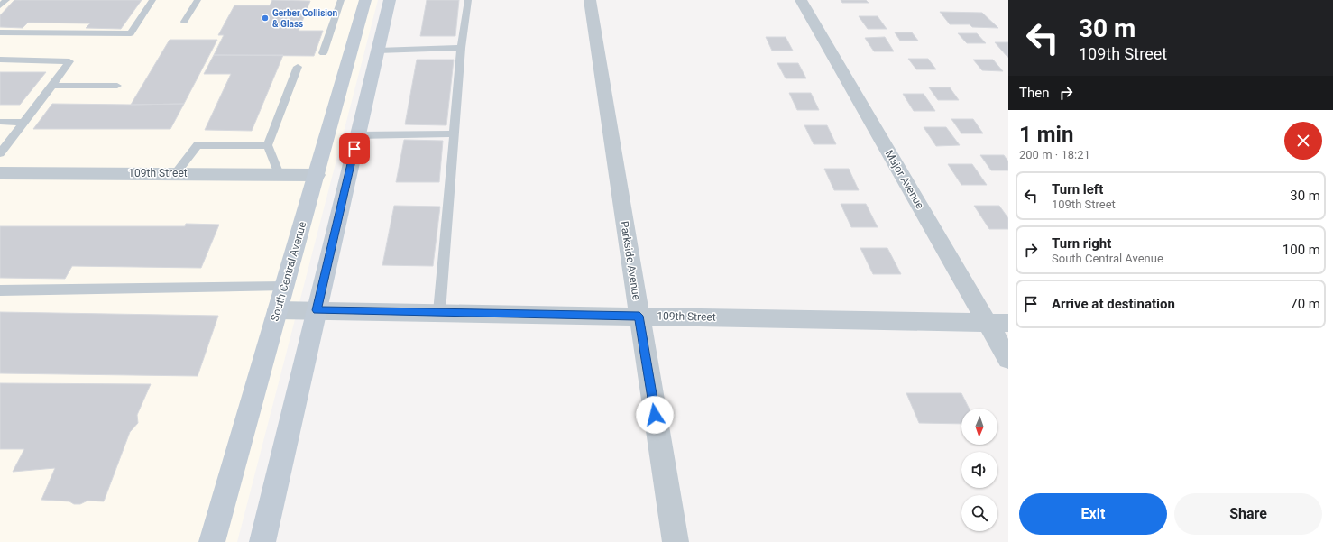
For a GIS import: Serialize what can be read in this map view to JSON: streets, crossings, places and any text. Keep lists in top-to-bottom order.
{
  "streets": {
    "street": [
      "109th Street",
      "Major Avenue",
      "Parkside Avenue",
      "South Central Avenue"
    ]
  },
  "crossings": [
    ["109th Street", "Major Avenue"],
    ["109th Street", "Parkside Avenue"],
    ["109th Street", "South Central Avenue"]
  ],
  "places": ["Gerber Collision & Glass"],
  "north": "bottom",
  "page": {
    "turn": ["30 m", "109th Street"],
    "then": "Then",
    "heading": ["1 min", "200 m · 18:21"],
    "list": [
      {
        "name": "Turn left",
        "note": "109th Street",
        "value": "30 m"
      },
      {
        "name": "Turn right",
        "note": "South Central Avenue",
        "value": "100 m"
      },
      {
        "name": "Arrive at destination",
        "value": "70 m"
      }
    ],
    "buttons": ["Exit", "Share"]
  }
}
